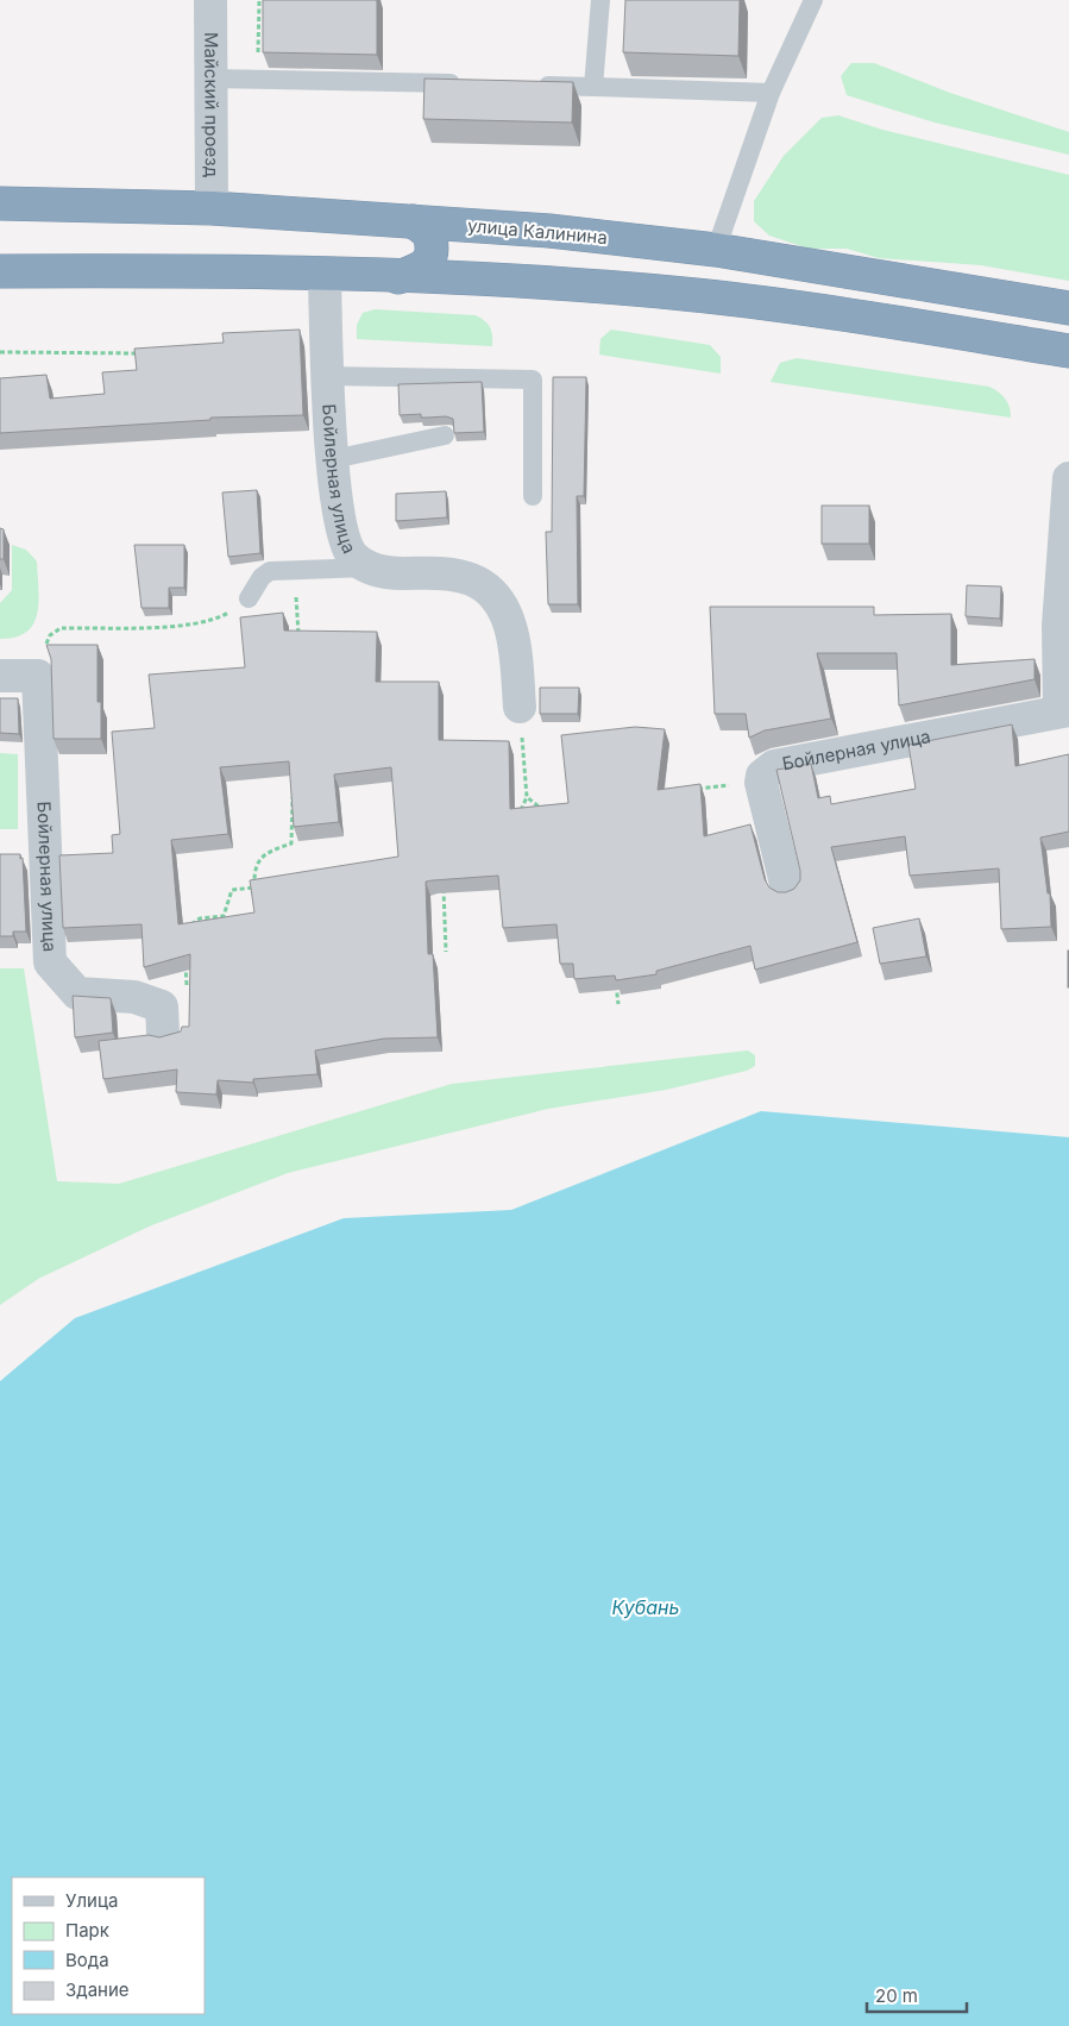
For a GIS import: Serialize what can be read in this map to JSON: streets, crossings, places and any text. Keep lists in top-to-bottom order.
{
  "streets": {
    "highway": ["улица Калинина"],
    "street": ["Майский проезд", "Бойлерная улица"]
  },
  "crossings": [
    ["Майский проезд", "улица Калинина"]
  ],
  "water": ["Кубань"],
  "legend": [
    "Улица",
    "Парк",
    "Вода",
    "Здание"
  ],
  "scale_bar": "20 m"
}
